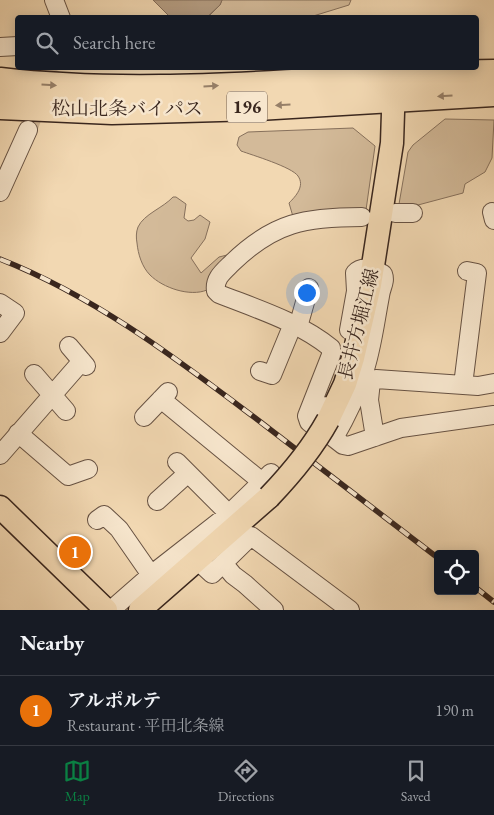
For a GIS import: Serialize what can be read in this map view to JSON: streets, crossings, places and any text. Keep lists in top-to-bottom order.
{
  "streets": {
    "highway": ["196", "松山北条バイパス"],
    "main road": ["長井方堀江線"]
  },
  "crossings": [
    ["松山北条バイパス", "長井方堀江線"]
  ],
  "page": {
    "search": "Search here",
    "pins": "1",
    "heading": "Nearby",
    "list": [
      {
        "mark": "1",
        "name": "アルポルテ",
        "note": "Restaurant · 平田北条線",
        "value": "190 m"
      }
    ],
    "nav": ["Map", "Directions", "Saved"]
  }
}
